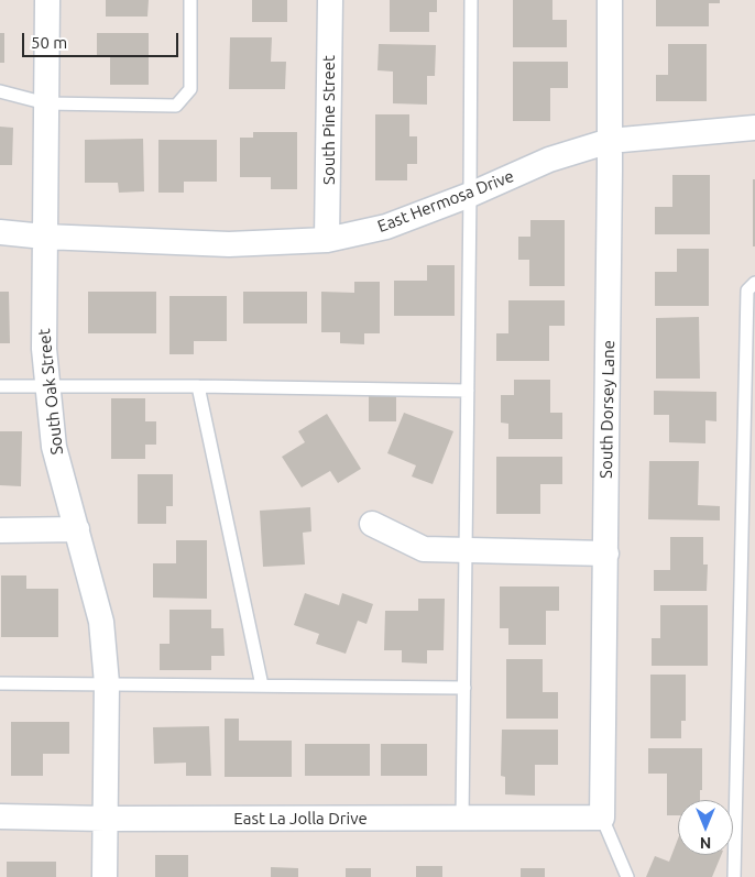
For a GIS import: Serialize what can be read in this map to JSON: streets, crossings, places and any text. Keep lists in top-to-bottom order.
{
  "streets": {
    "street": [
      "South Pine Street",
      "East Hermosa Drive",
      "South Oak Street",
      "South Dorsey Lane",
      "East La Jolla Drive"
    ]
  },
  "crossings": [
    ["South Pine Street", "East Hermosa Drive"],
    ["East Hermosa Drive", "South Oak Street"],
    ["East Hermosa Drive", "South Dorsey Lane"],
    ["South Oak Street", "East La Jolla Drive"],
    ["South Dorsey Lane", "East La Jolla Drive"]
  ],
  "scale_bar": "50 m",
  "north": "bottom"
}
